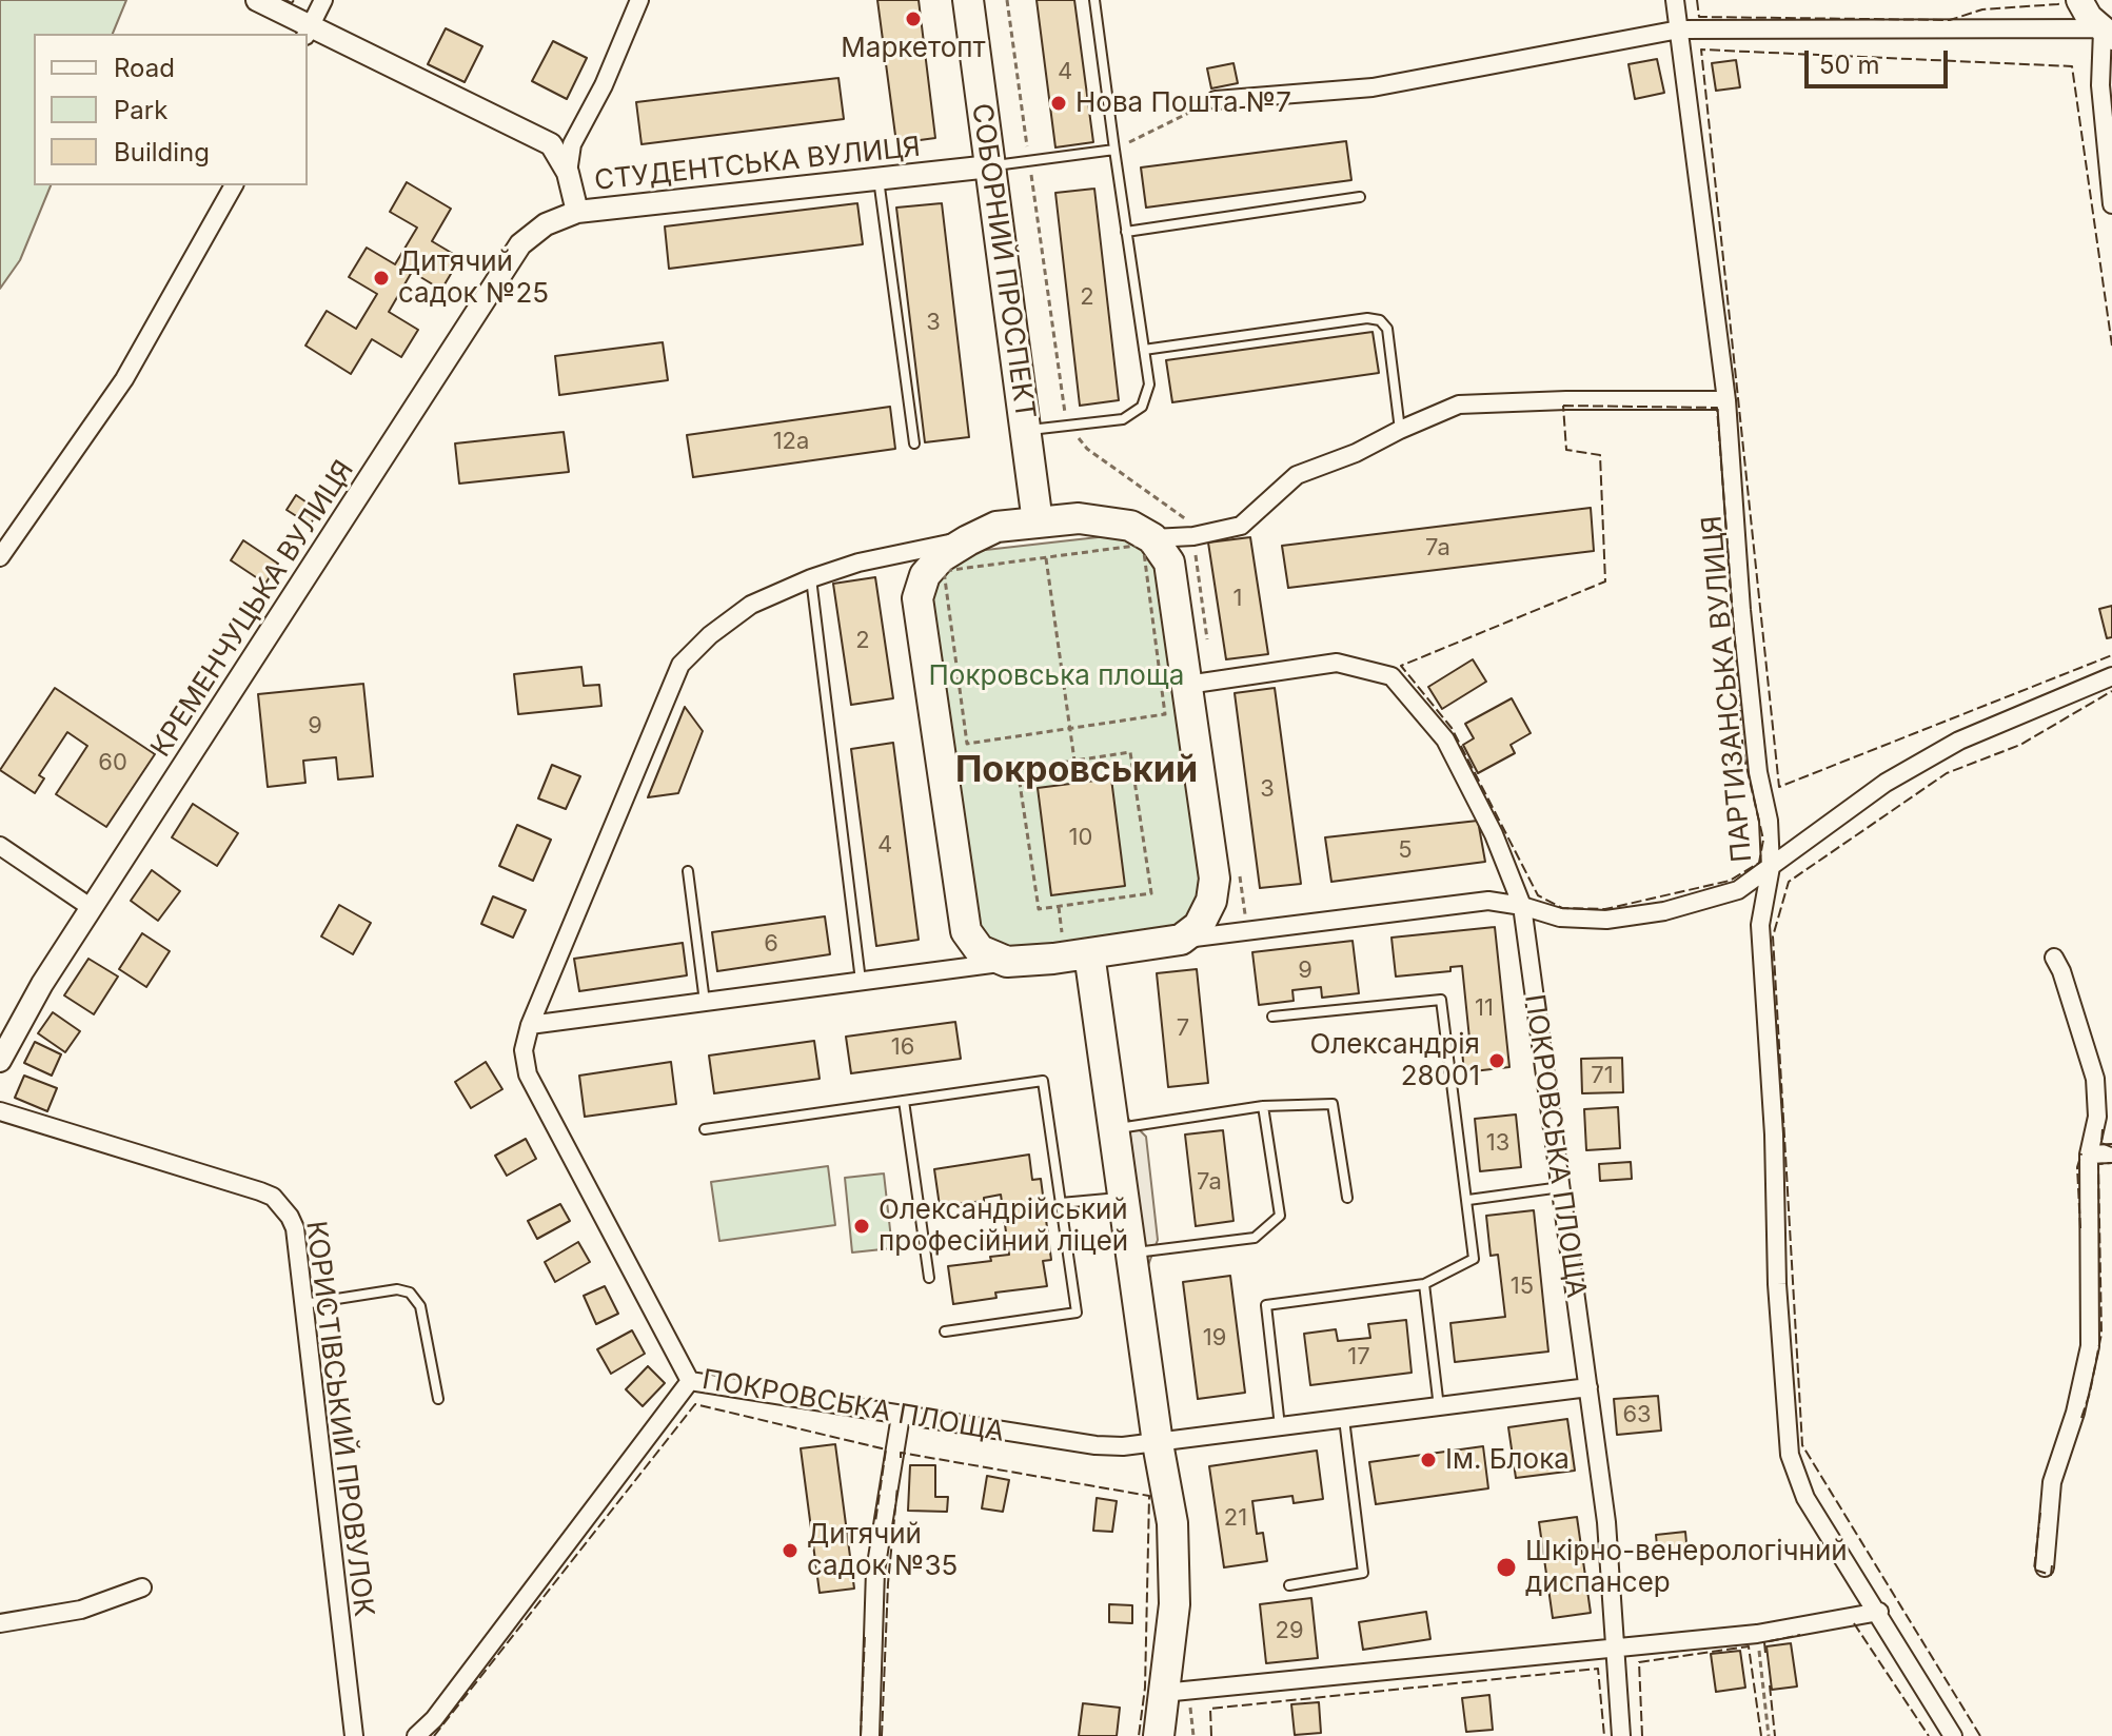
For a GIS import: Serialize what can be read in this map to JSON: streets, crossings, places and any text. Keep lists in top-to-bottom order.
{
  "streets": {
    "highway": ["СОБОРНИЙ ПРОСПЕКТ", "ПОКРОВСЬКА ПЛОЩА"],
    "street": [
      "СТУДЕНТСЬКА ВУЛИЦЯ",
      "КРЕМЕНЧУЦЬКА ВУЛИЦЯ",
      "ПАРТИЗАНСЬКА ВУЛИЦЯ",
      "КОРИСТІВСЬКИЙ ПРОВУЛОК"
    ]
  },
  "crossings": [
    ["СТУДЕНТСЬКА ВУЛИЦЯ", "СОБОРНИЙ ПРОСПЕКТ"],
    ["СТУДЕНТСЬКА ВУЛИЦЯ", "КРЕМЕНЧУЦЬКА ВУЛИЦЯ"],
    ["СОБОРНИЙ ПРОСПЕКТ", "ПОКРОВСЬКА ПЛОЩА"]
  ],
  "districts": ["Покровський"],
  "parks": ["Покровська площа"],
  "places": [
    "Маркетопт",
    "Нова Пошта №7",
    "Дитячий садок №25",
    "Олександрія 28001",
    "Олександрійський професійний ліцей",
    "Ім. Блока",
    "Дитячий садок №35",
    "Шкірно-венерологічний диспансер"
  ],
  "house_numbers": [
    "4",
    "2",
    "3",
    "12а",
    "7а",
    "1",
    "2",
    "9",
    "60",
    "3",
    "10",
    "4",
    "5",
    "6",
    "9",
    "11",
    "7",
    "16",
    "71",
    "13",
    "7а",
    "15",
    "19",
    "17",
    "63",
    "21",
    "29"
  ],
  "legend": ["Road", "Park", "Building"],
  "scale_bar": "50 m"
}
